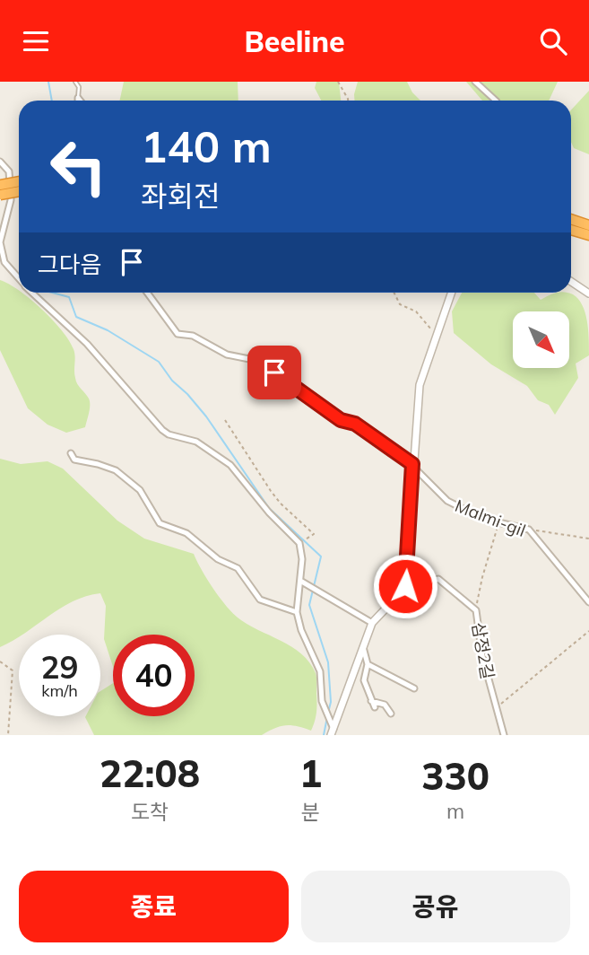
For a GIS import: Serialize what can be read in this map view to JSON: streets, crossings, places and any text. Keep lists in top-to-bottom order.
{
  "streets": {
    "street": ["Malmi-gil", "삼정2길"]
  },
  "north": "bottom right",
  "page": {
    "header": "Beeline",
    "turn": ["140 m", "좌회전"],
    "then": "그다음",
    "speed": "29 km/h",
    "limit": "40",
    "eta": [
      "22:08",
      "도착",
      "1",
      "분",
      "330",
      "m"
    ],
    "buttons": ["종료", "공유"]
  }
}
